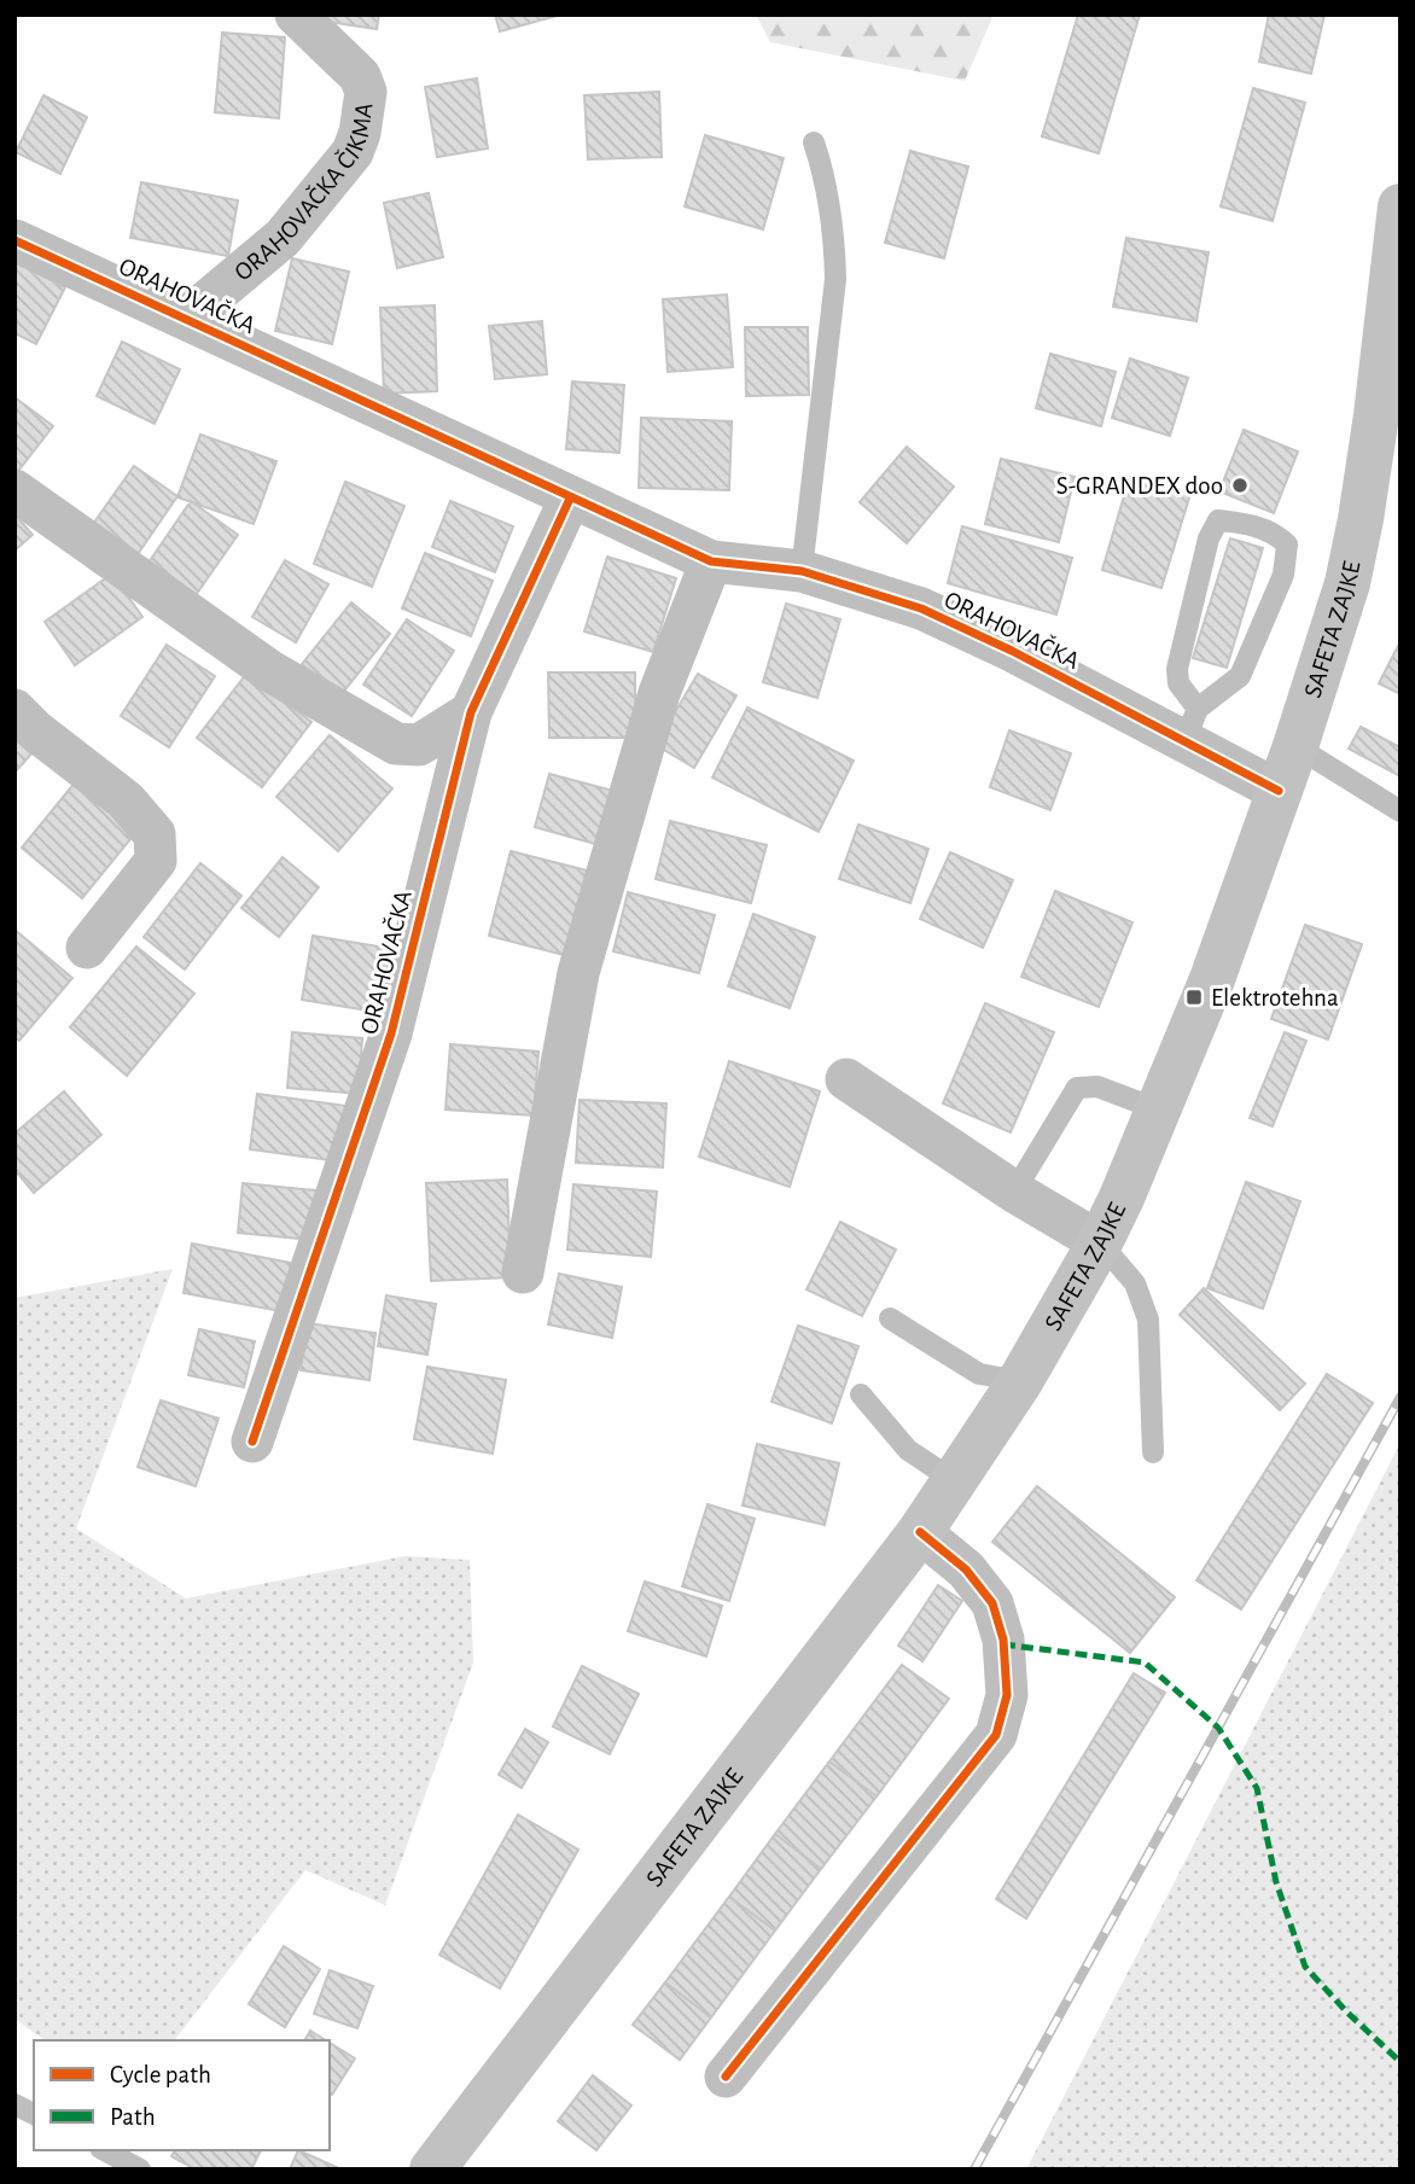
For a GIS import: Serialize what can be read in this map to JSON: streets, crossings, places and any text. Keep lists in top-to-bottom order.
{
  "streets": {
    "main road": ["SAFETA ZAJKE"],
    "street": ["ORAHOVAČKA ČIKMA", "ORAHOVAČKA"]
  },
  "crossings": [
    ["ORAHOVAČKA ČIKMA", "ORAHOVAČKA"],
    ["ORAHOVAČKA", "SAFETA ZAJKE"]
  ],
  "places": {
    "other": ["S-GRANDEX doo"],
    "transit": ["Elektrotehna"]
  },
  "legend": ["Cycle path", "Path"]
}
